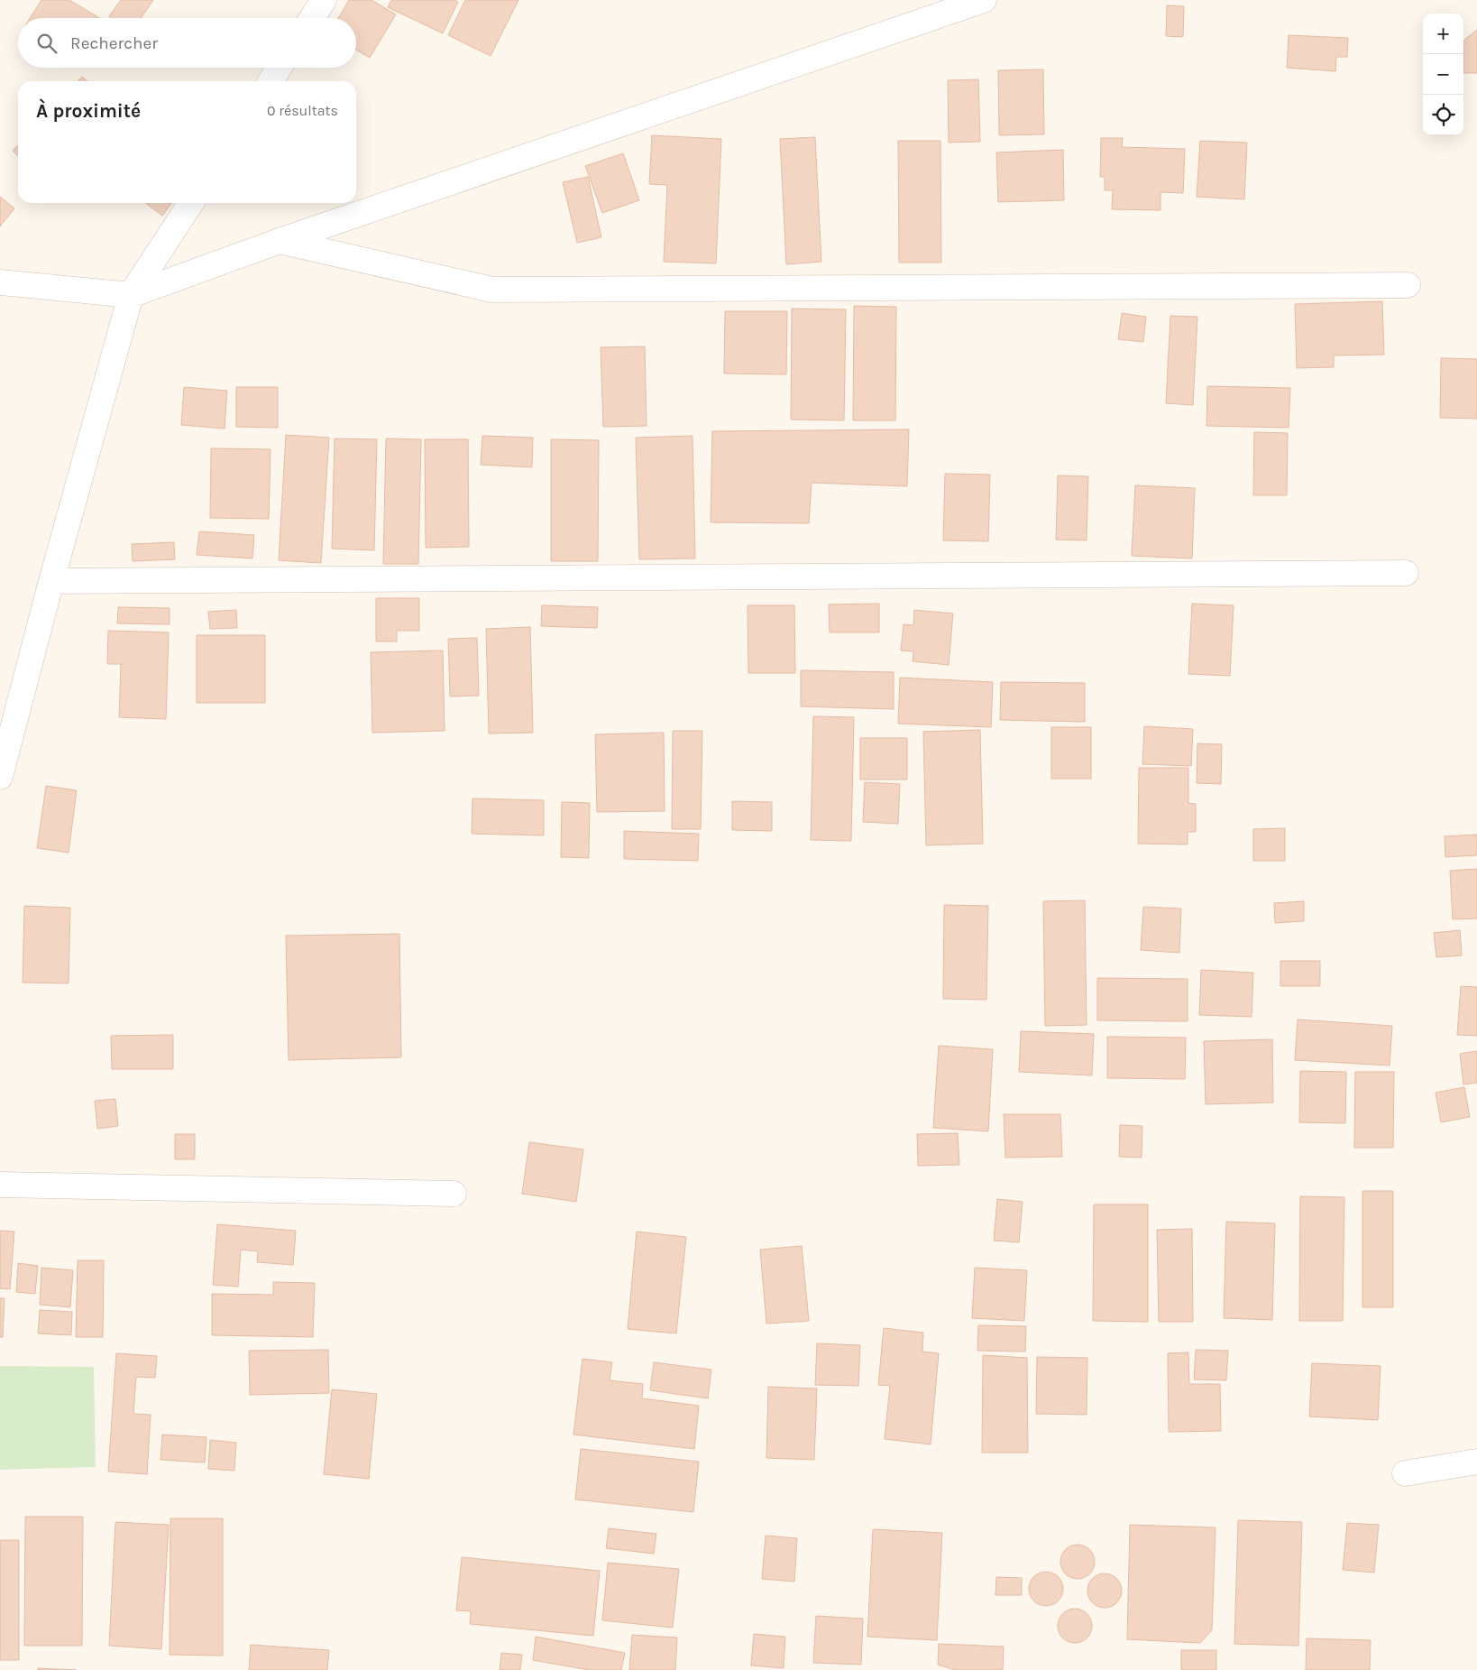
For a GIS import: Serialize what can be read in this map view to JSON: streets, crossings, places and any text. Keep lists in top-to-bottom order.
{
  "page": {
    "map_buttons": ["+", "−"],
    "search": "Rechercher",
    "heading": ["À proximité", "0 résultats"]
  }
}
